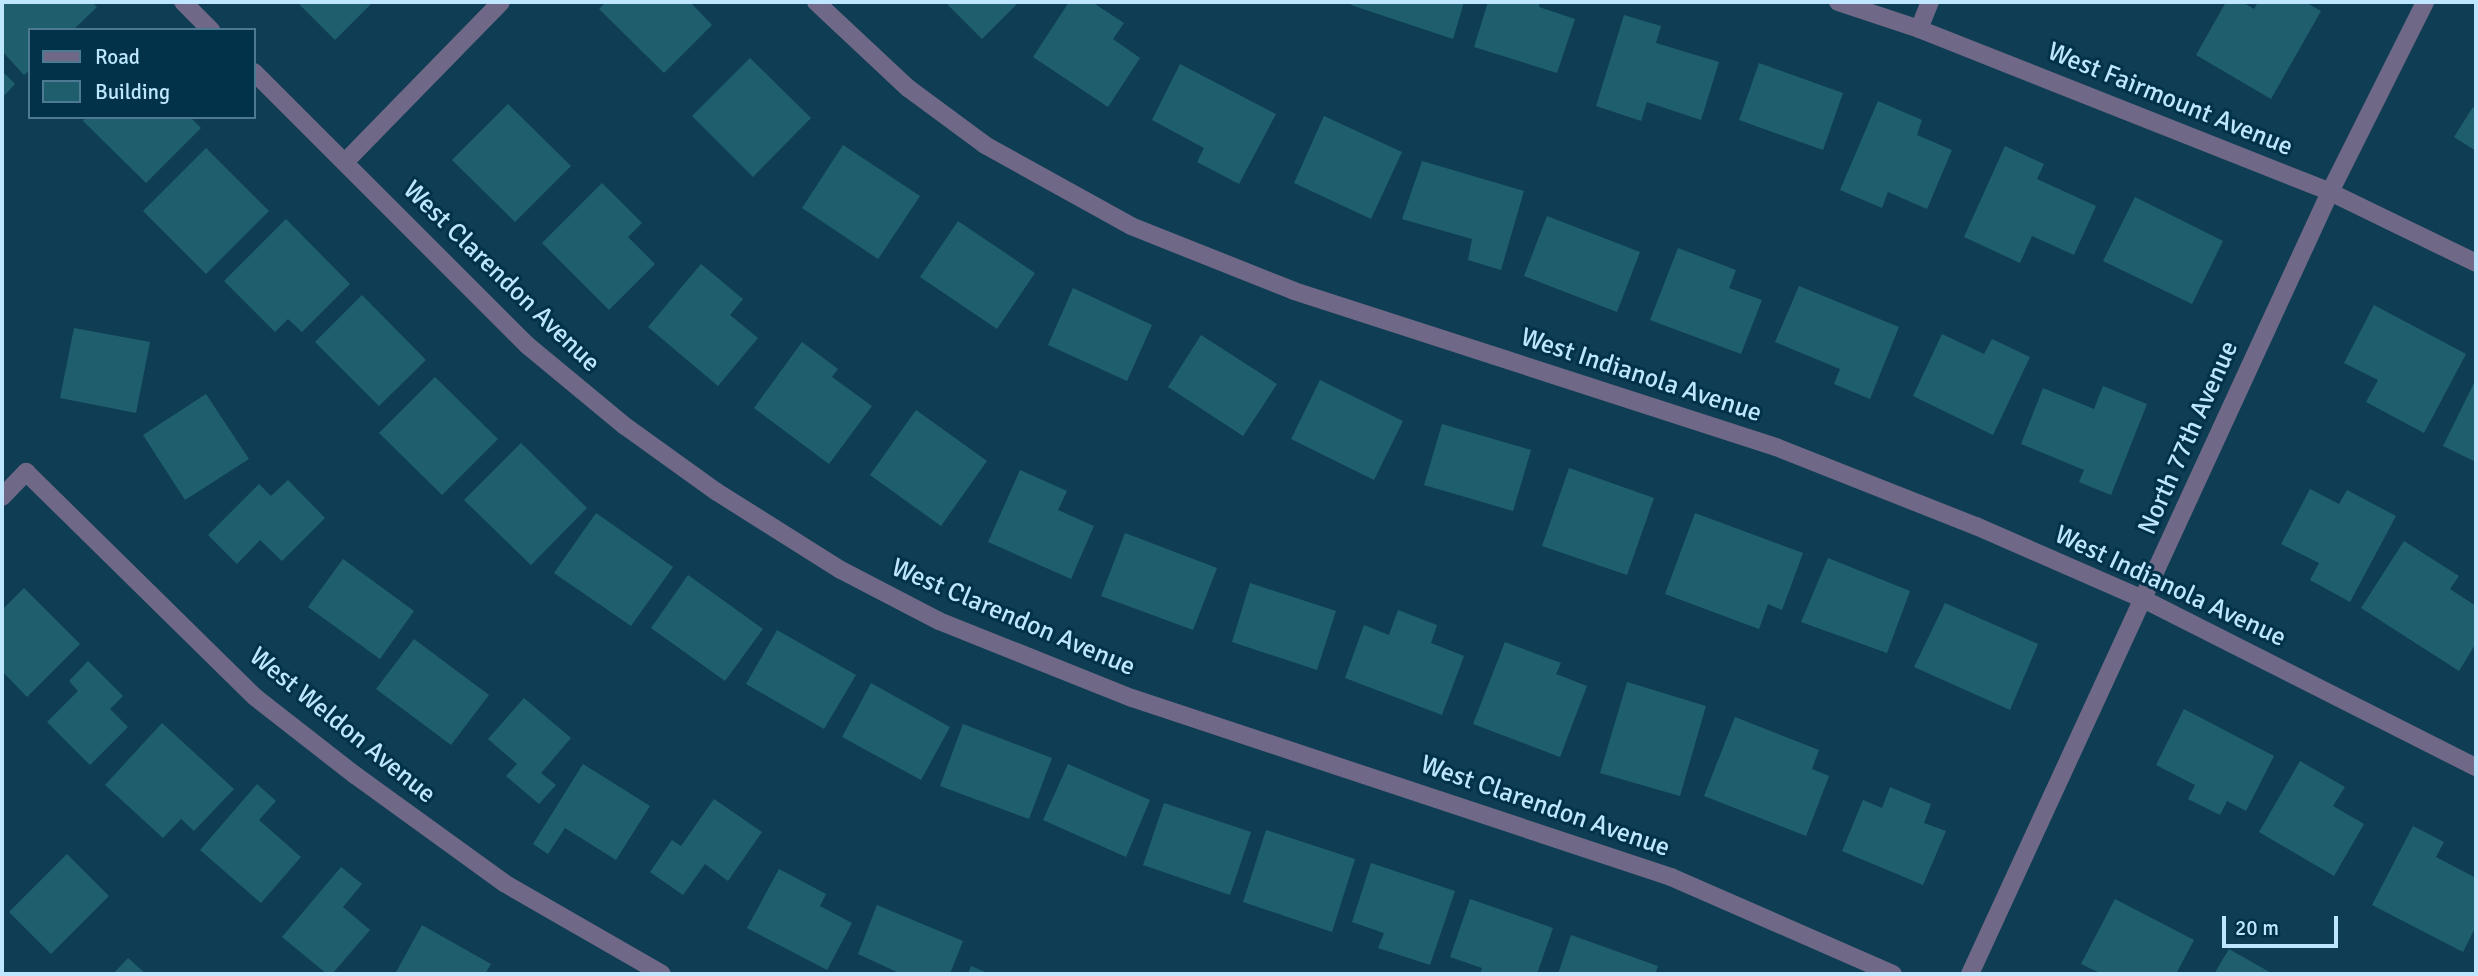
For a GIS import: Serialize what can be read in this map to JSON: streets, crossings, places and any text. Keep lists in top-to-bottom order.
{
  "streets": {
    "street": [
      "West Fairmount Avenue",
      "West Clarendon Avenue",
      "West Indianola Avenue",
      "North 77th Avenue",
      "West Weldon Avenue"
    ]
  },
  "crossings": [
    ["West Fairmount Avenue", "North 77th Avenue"],
    ["West Indianola Avenue", "North 77th Avenue"]
  ],
  "legend": ["Road", "Building"],
  "scale_bar": "20 m"
}
